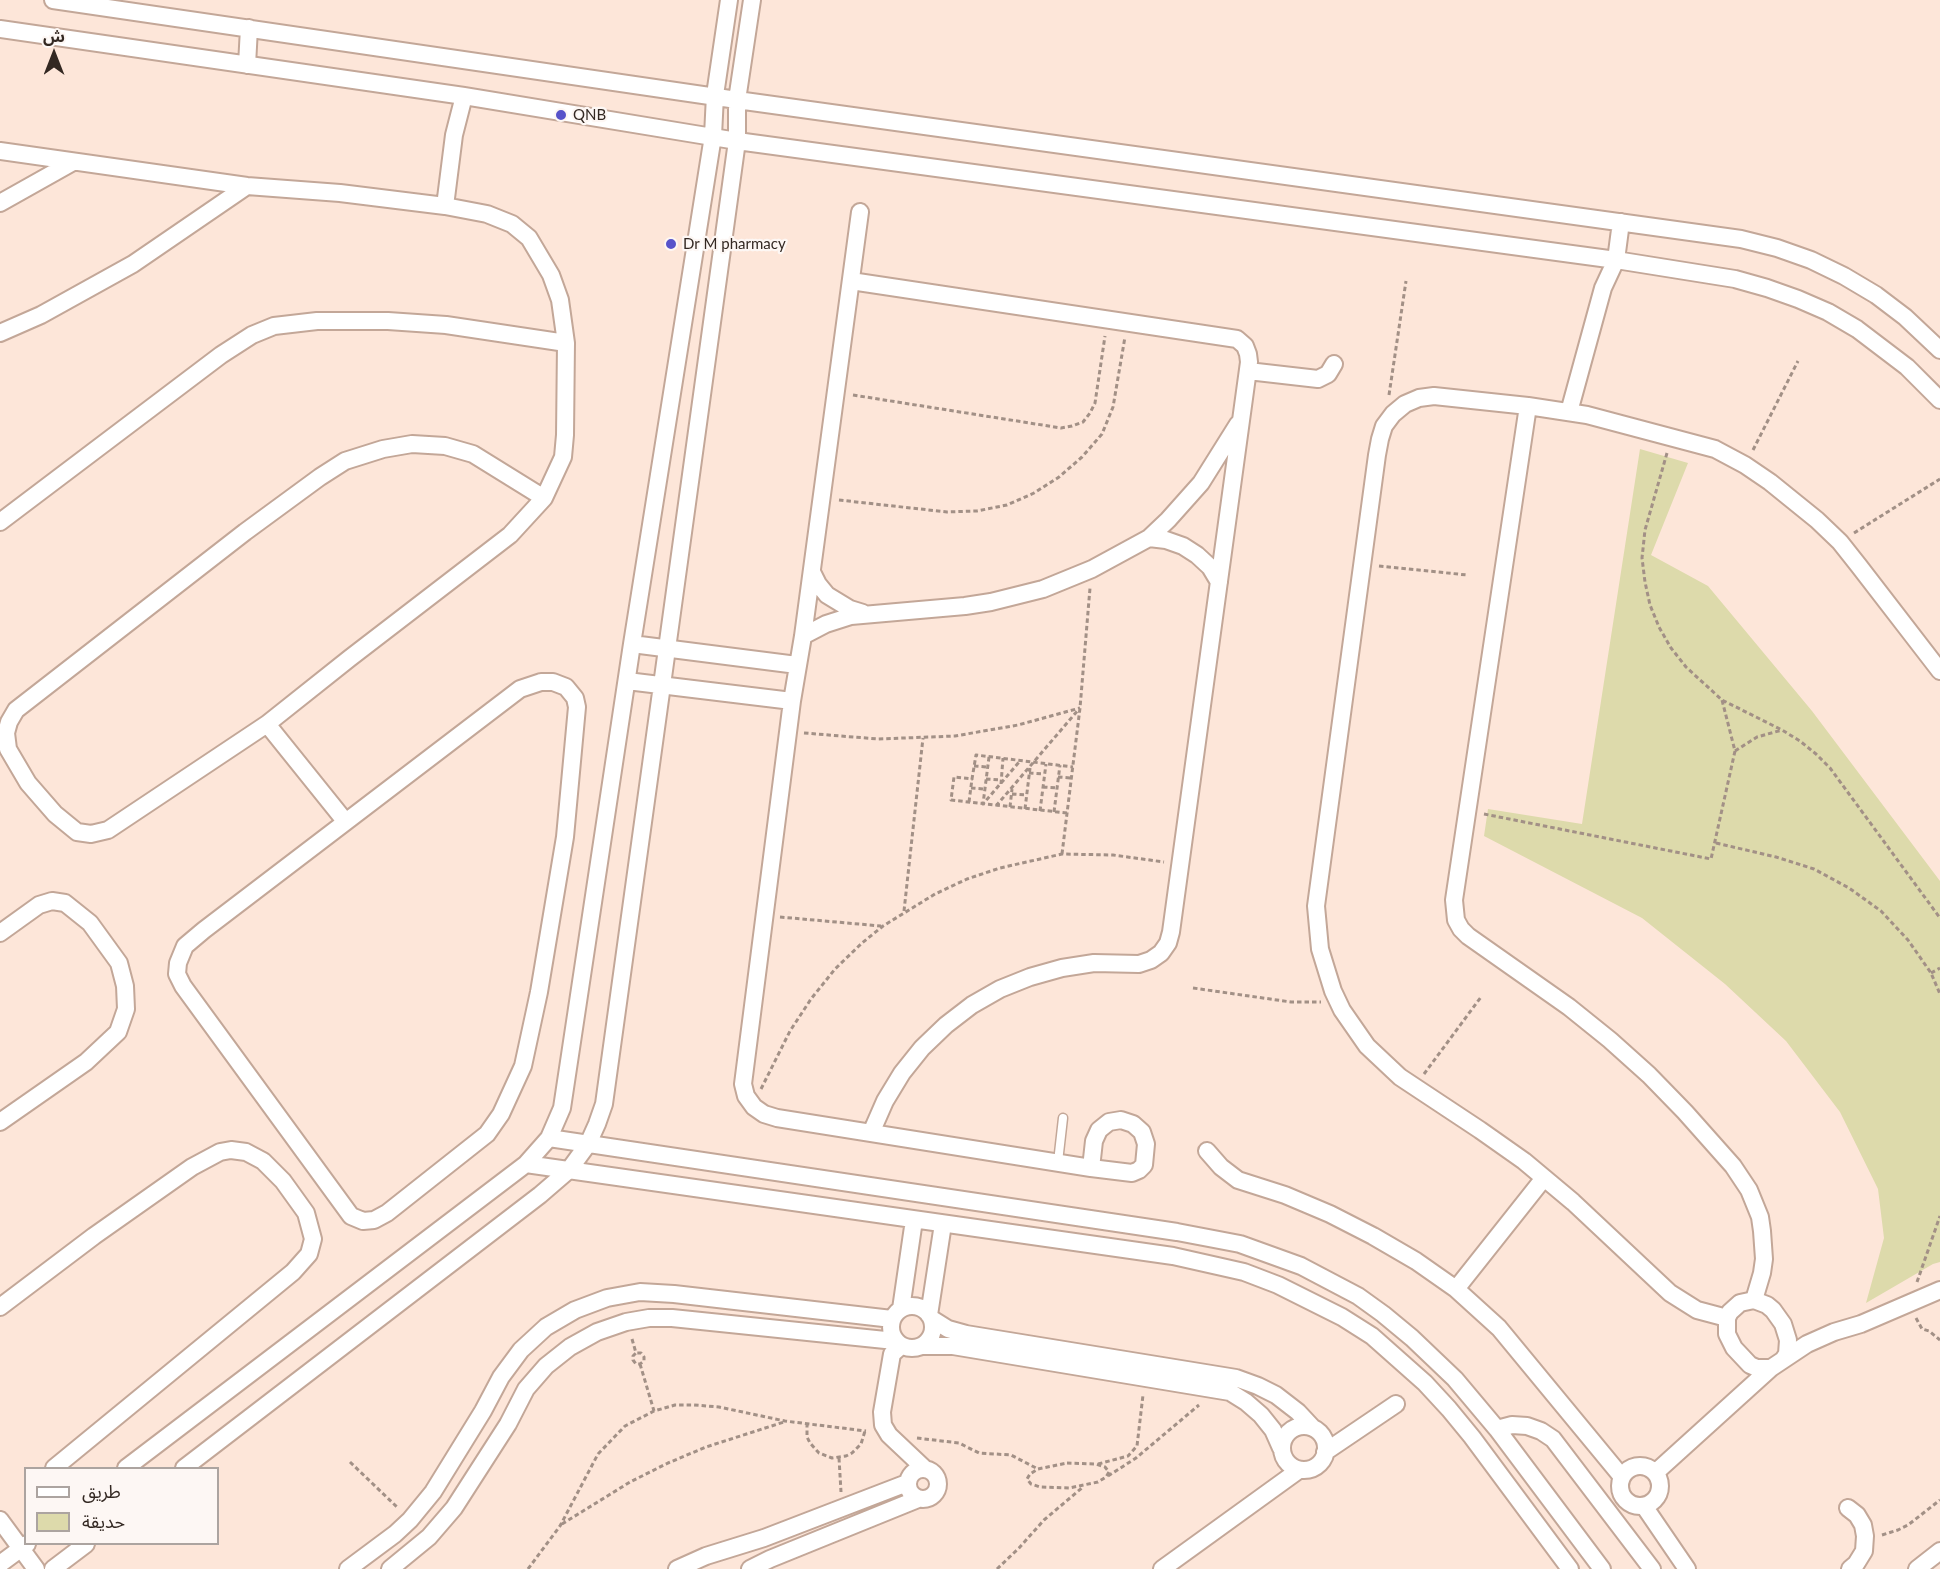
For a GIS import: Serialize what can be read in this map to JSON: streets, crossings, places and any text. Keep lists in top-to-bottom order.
{
  "places": ["QNB", "Dr M pharmacy"],
  "legend": ["طريق", "حديقة"],
  "north": "top"
}
